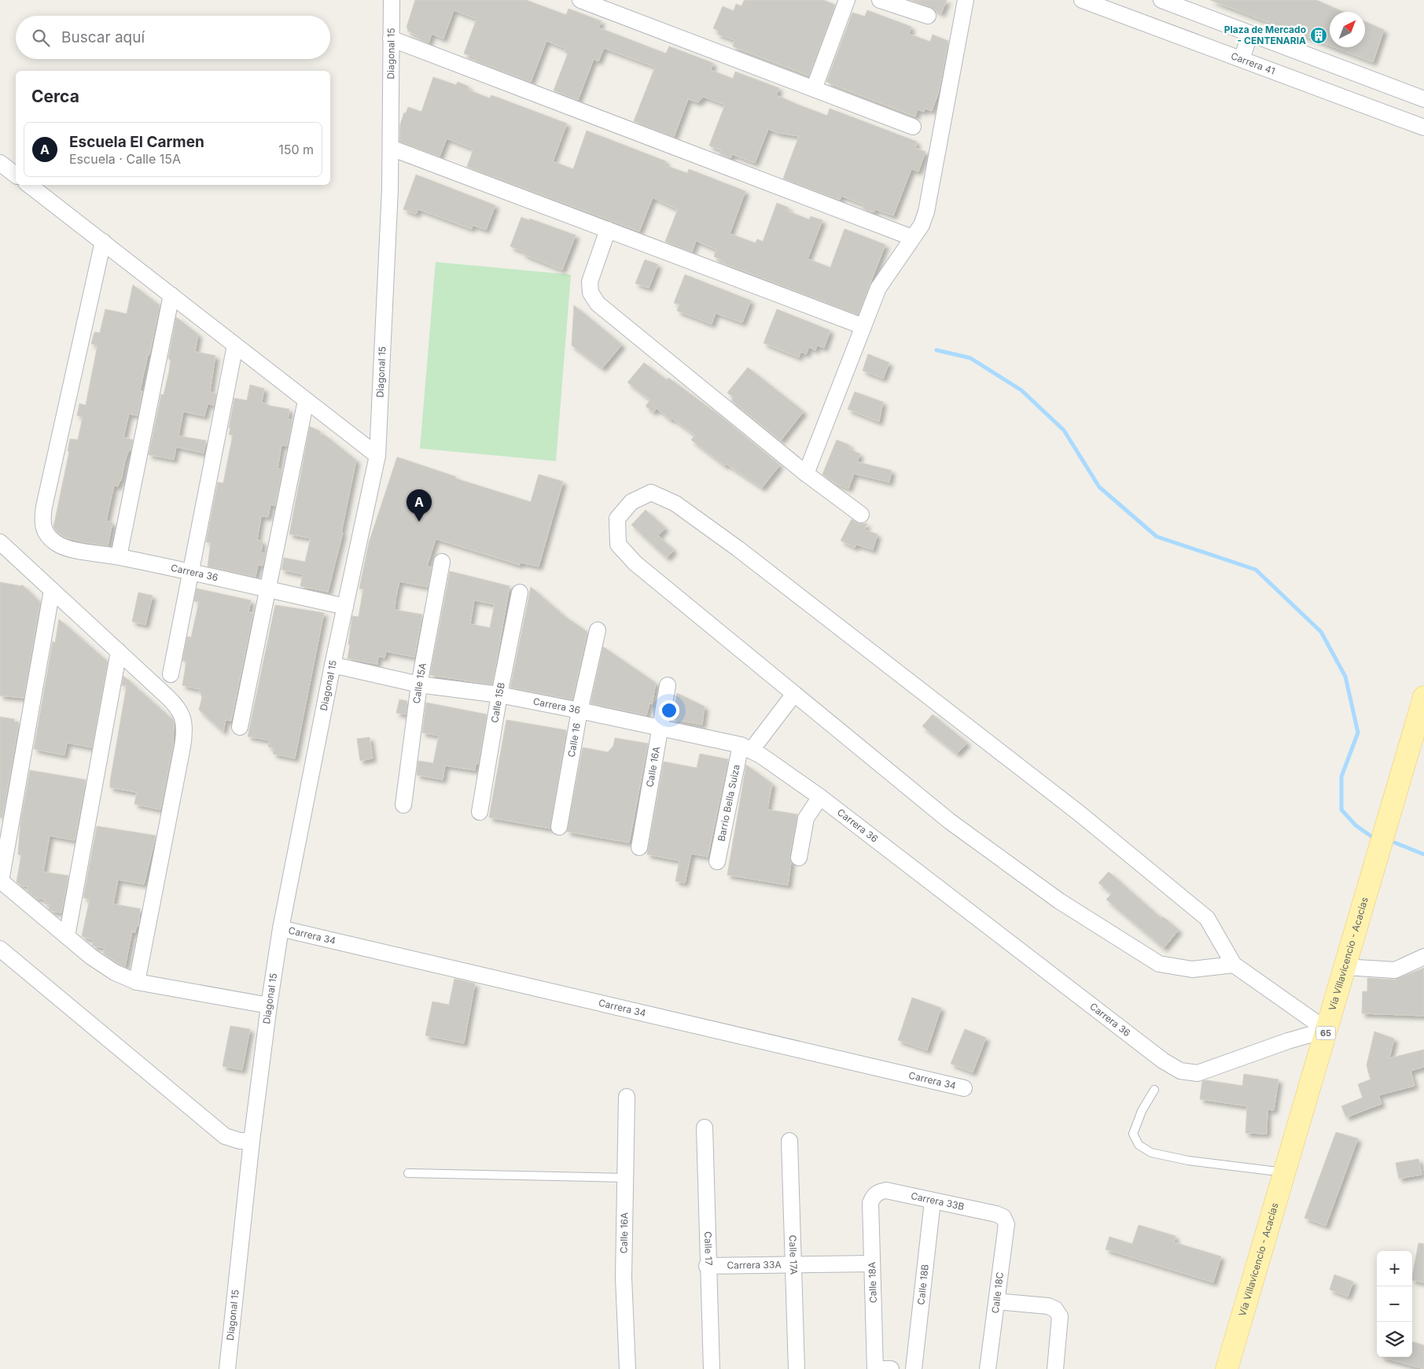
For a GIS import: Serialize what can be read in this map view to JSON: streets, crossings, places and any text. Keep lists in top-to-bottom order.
{
  "streets": {
    "main road": ["Vía Villavicencio - Acacías", "65"],
    "street": [
      "Diagonal 15",
      "Carrera 41",
      "Carrera 36",
      "Calle 15A",
      "Calle 15B",
      "Calle 16",
      "Calle 16A",
      "Barrio Bella Suiza",
      "Carrera 34",
      "Carrera 33B",
      "Calle 17",
      "Calle 17A",
      "Carrera 33A",
      "Calle 18A",
      "Calle 18B",
      "Calle 18C"
    ]
  },
  "crossings": [
    ["Diagonal 15", "Carrera 36"],
    ["Diagonal 15", "Carrera 34"],
    ["Carrera 36", "Calle 15A"],
    ["Carrera 36", "Calle 15B"],
    ["Carrera 36", "Calle 16"],
    ["Carrera 36", "Calle 16A"],
    ["Carrera 36", "Barrio Bella Suiza"],
    ["Carrera 36", "Vía Villavicencio - Acacías"],
    ["Carrera 33B", "Calle 18A"],
    ["Carrera 33B", "Calle 18B"],
    ["Carrera 33B", "Calle 18C"],
    ["Calle 17", "Carrera 33A"],
    ["Calle 17A", "Carrera 33A"],
    ["Carrera 33A", "Calle 18A"]
  ],
  "places": {
    "building": ["Plaza de Mercado - CENTENARIA"]
  },
  "north": "top right",
  "page": {
    "search": "Buscar aquí",
    "heading": "Cerca",
    "list": [
      {
        "mark": "A",
        "name": "Escuela El Carmen",
        "note": "Escuela · Calle 15A",
        "value": "150 m"
      }
    ],
    "pins": "A",
    "map_buttons": ["+", "−"]
  }
}
